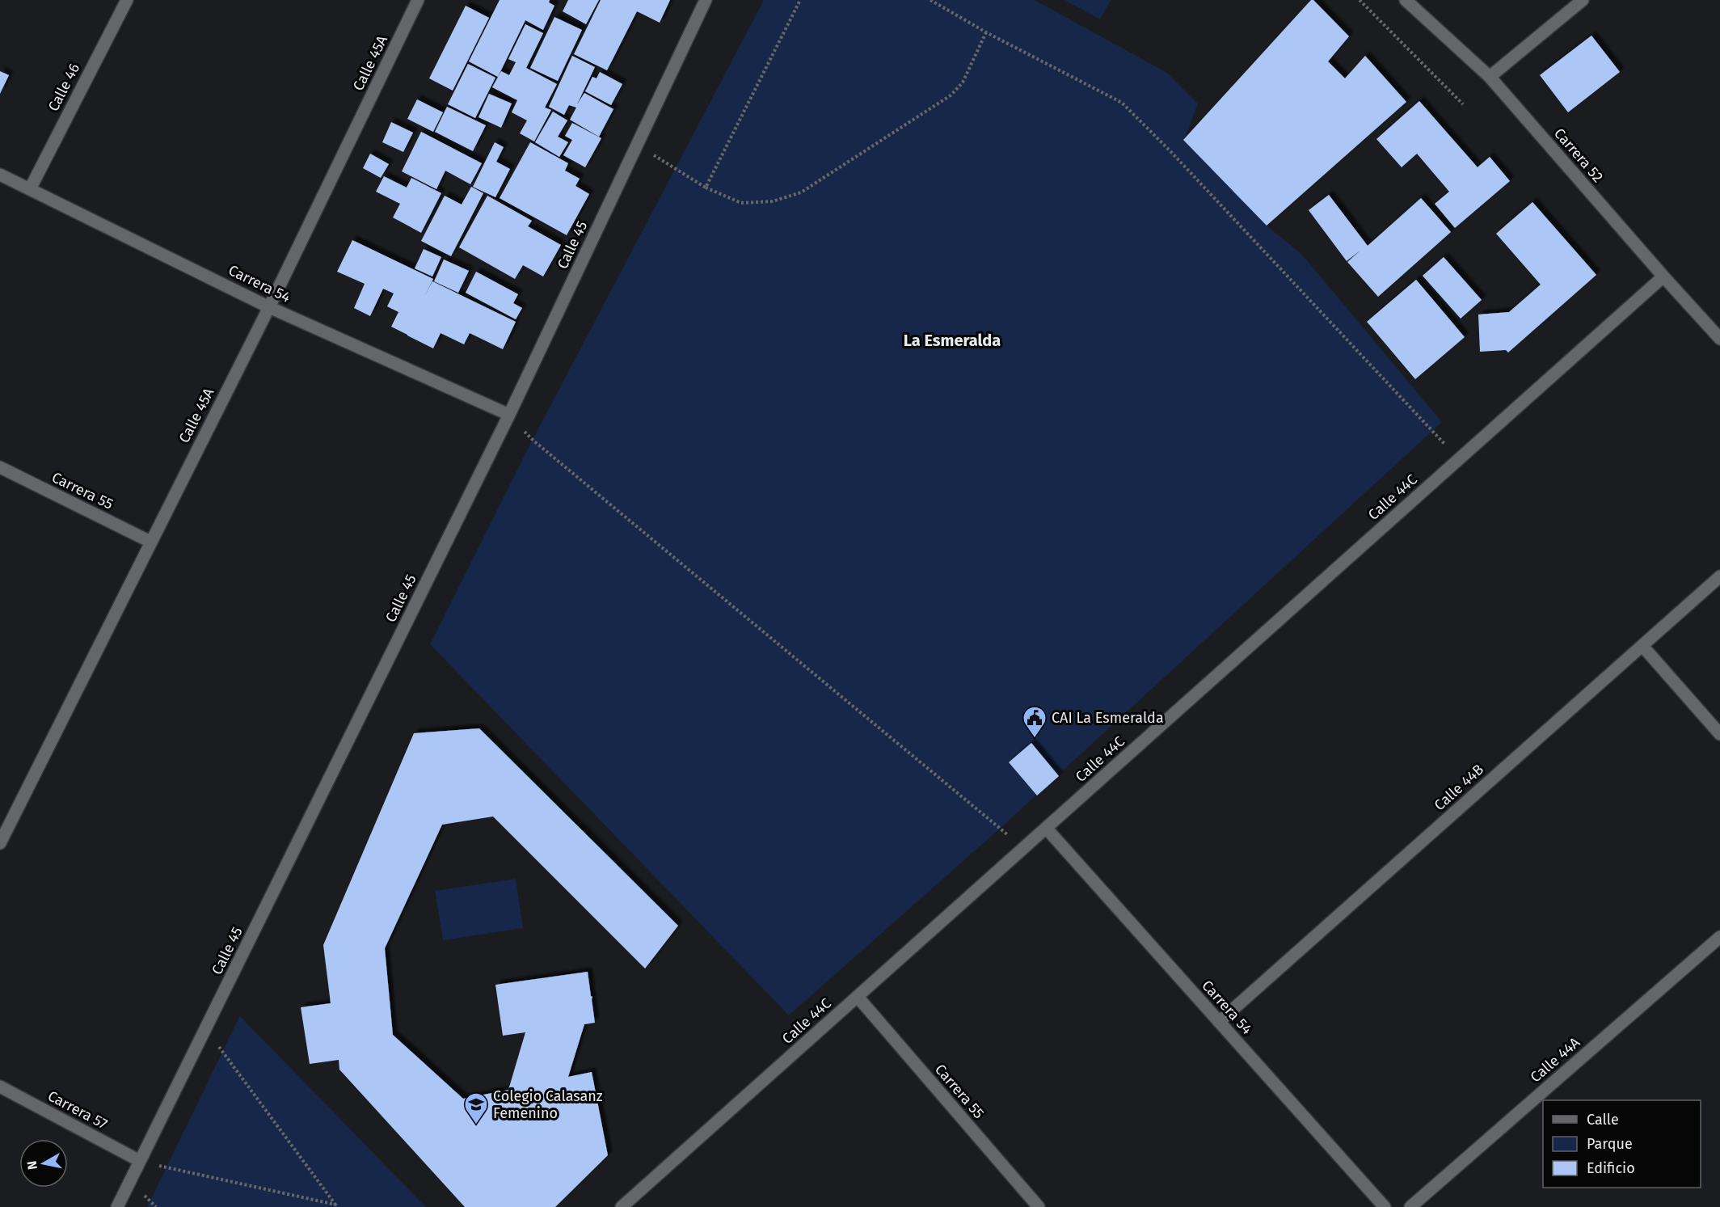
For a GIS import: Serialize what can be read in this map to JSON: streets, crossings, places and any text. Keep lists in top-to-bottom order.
{
  "streets": {
    "street": [
      "Calle 45A",
      "Calle 46",
      "Carrera 52",
      "Calle 45",
      "Carrera 54",
      "Carrera 55",
      "Calle 44C",
      "Calle 44B",
      "Calle 44A",
      "Carrera 57"
    ]
  },
  "crossings": [
    ["Calle 45A", "Carrera 54"],
    ["Calle 45A", "Carrera 55"],
    ["Calle 46", "Carrera 54"],
    ["Carrera 52", "Calle 44C"],
    ["Calle 45", "Carrera 54"],
    ["Calle 45", "Carrera 57"],
    ["Carrera 54", "Calle 44C"],
    ["Carrera 54", "Calle 44B"],
    ["Carrera 55", "Calle 44C"]
  ],
  "districts": ["La Esmeralda"],
  "places": {
    "public building": ["CAI La Esmeralda"],
    "school or university": ["Colegio Calasanz Femenino"]
  },
  "legend": ["Calle", "Parque", "Edificio"],
  "north": "left"
}
